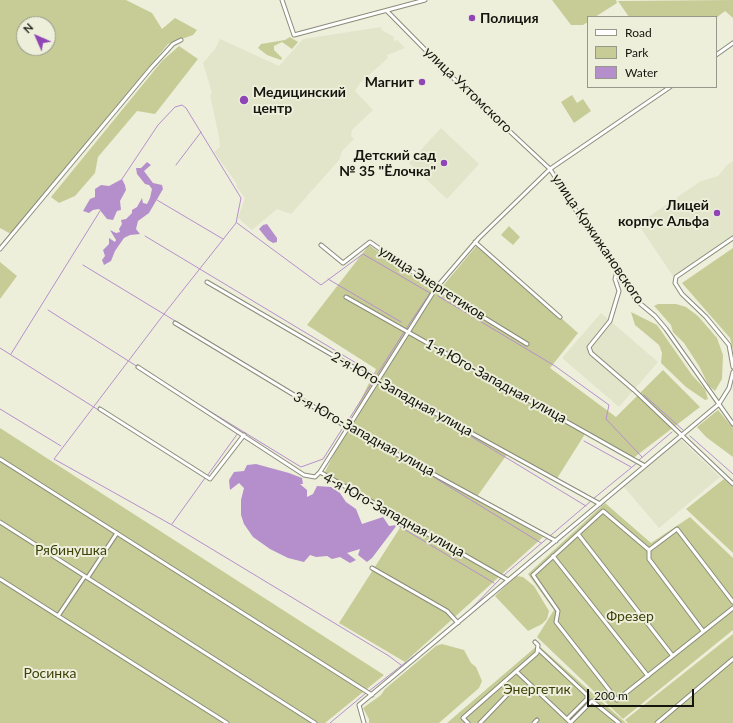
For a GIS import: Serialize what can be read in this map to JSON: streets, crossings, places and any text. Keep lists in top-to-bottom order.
{
  "streets": {
    "street": [
      "улица Ухтомского",
      "улица Кржижановского",
      "улица Энергетиков",
      "1-я Юго-Западная улица",
      "2-я Юго-Западная улица",
      "3-я Юго-Западная улица",
      "4-я Юго-Западная улица"
    ]
  },
  "crossings": [
    ["улица Ухтомского", "улица Кржижановского"]
  ],
  "parks": [
    "Рябинушка",
    "Фрезер",
    "Росинка",
    "Энергетик"
  ],
  "places": [
    "Полиция",
    "Магнит",
    "Медицинский центр",
    "Детский сад № 35 \"Ёлочка\"",
    "Лицей корпус Альфа"
  ],
  "legend": ["Road", "Park", "Water"],
  "scale_bar": "200 m",
  "north": "top left"
}
